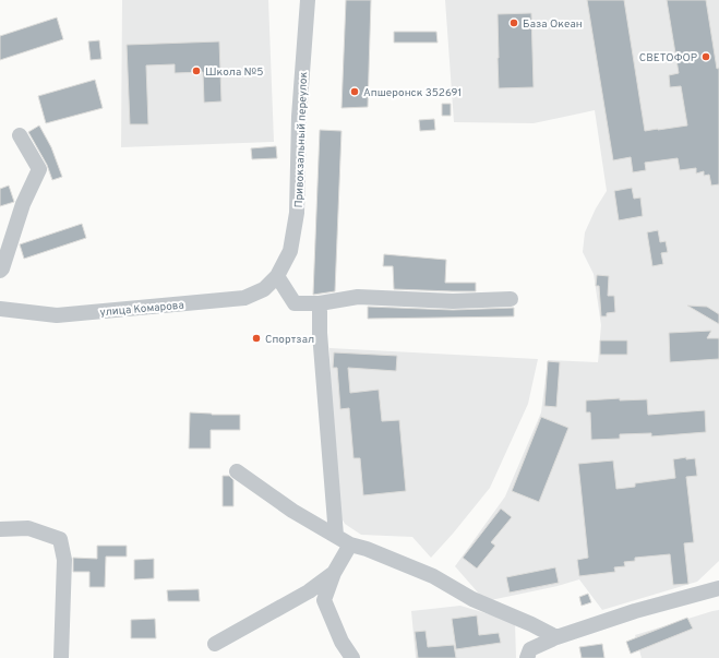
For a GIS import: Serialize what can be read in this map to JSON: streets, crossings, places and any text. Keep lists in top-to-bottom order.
{
  "streets": {
    "street": ["Привокзальный переулок", "улица Комарова"]
  },
  "crossings": [
    ["Привокзальный переулок", "улица Комарова"]
  ],
  "places": [
    "База Океан",
    "СВЕТОФОР",
    "Школа №5",
    "Апшеронск 352691",
    "Спортзал"
  ]
}
